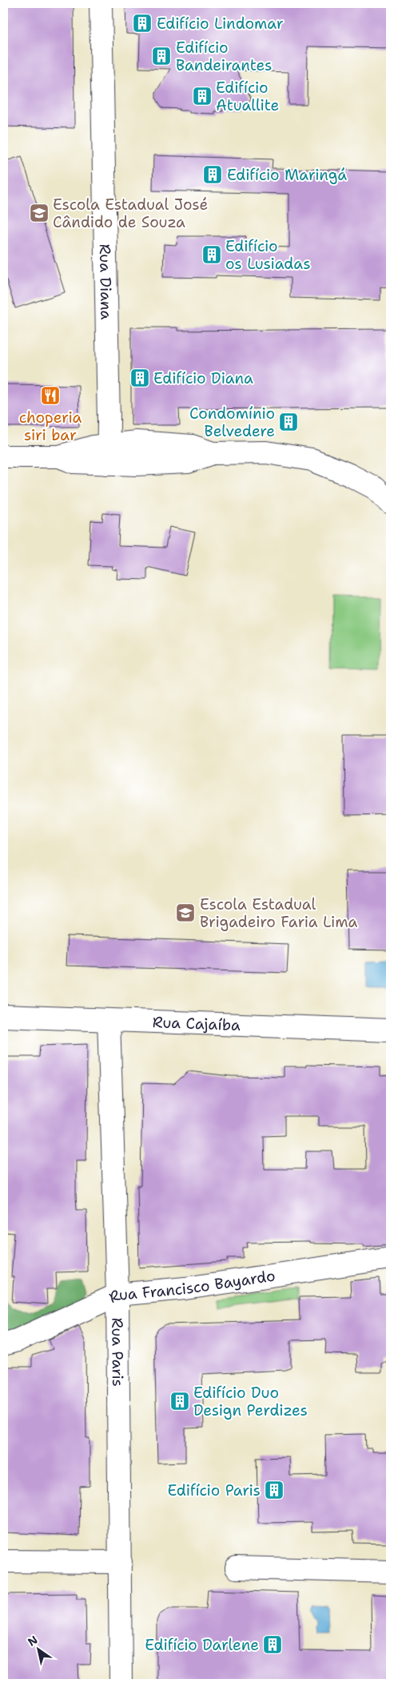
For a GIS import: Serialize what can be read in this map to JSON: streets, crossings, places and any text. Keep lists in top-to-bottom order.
{
  "streets": {
    "street": [
      "Rua Diana",
      "Rua Cajaíba",
      "Rua Francisco Bayardo",
      "Rua Paris"
    ]
  },
  "crossings": [
    ["Rua Cajaíba", "Rua Paris"],
    ["Rua Francisco Bayardo", "Rua Paris"]
  ],
  "places": {
    "building": [
      "Edifício Lindomar",
      "Edifício Bandeirantes",
      "Edifício Atuallite",
      "Edifício Maringá",
      "Edifício os Lusiadas",
      "Edifício Diana",
      "Condomínio Belvedere",
      "Edifício Duo Design Perdizes",
      "Edifício Paris",
      "Edifício Darlene"
    ],
    "school or university": ["Escola Estadual José Cândido de Souza", "Escola Estadual Brigadeiro Faria Lima"],
    "restaurant": ["choperia siri bar"]
  },
  "north": "top left"
}
